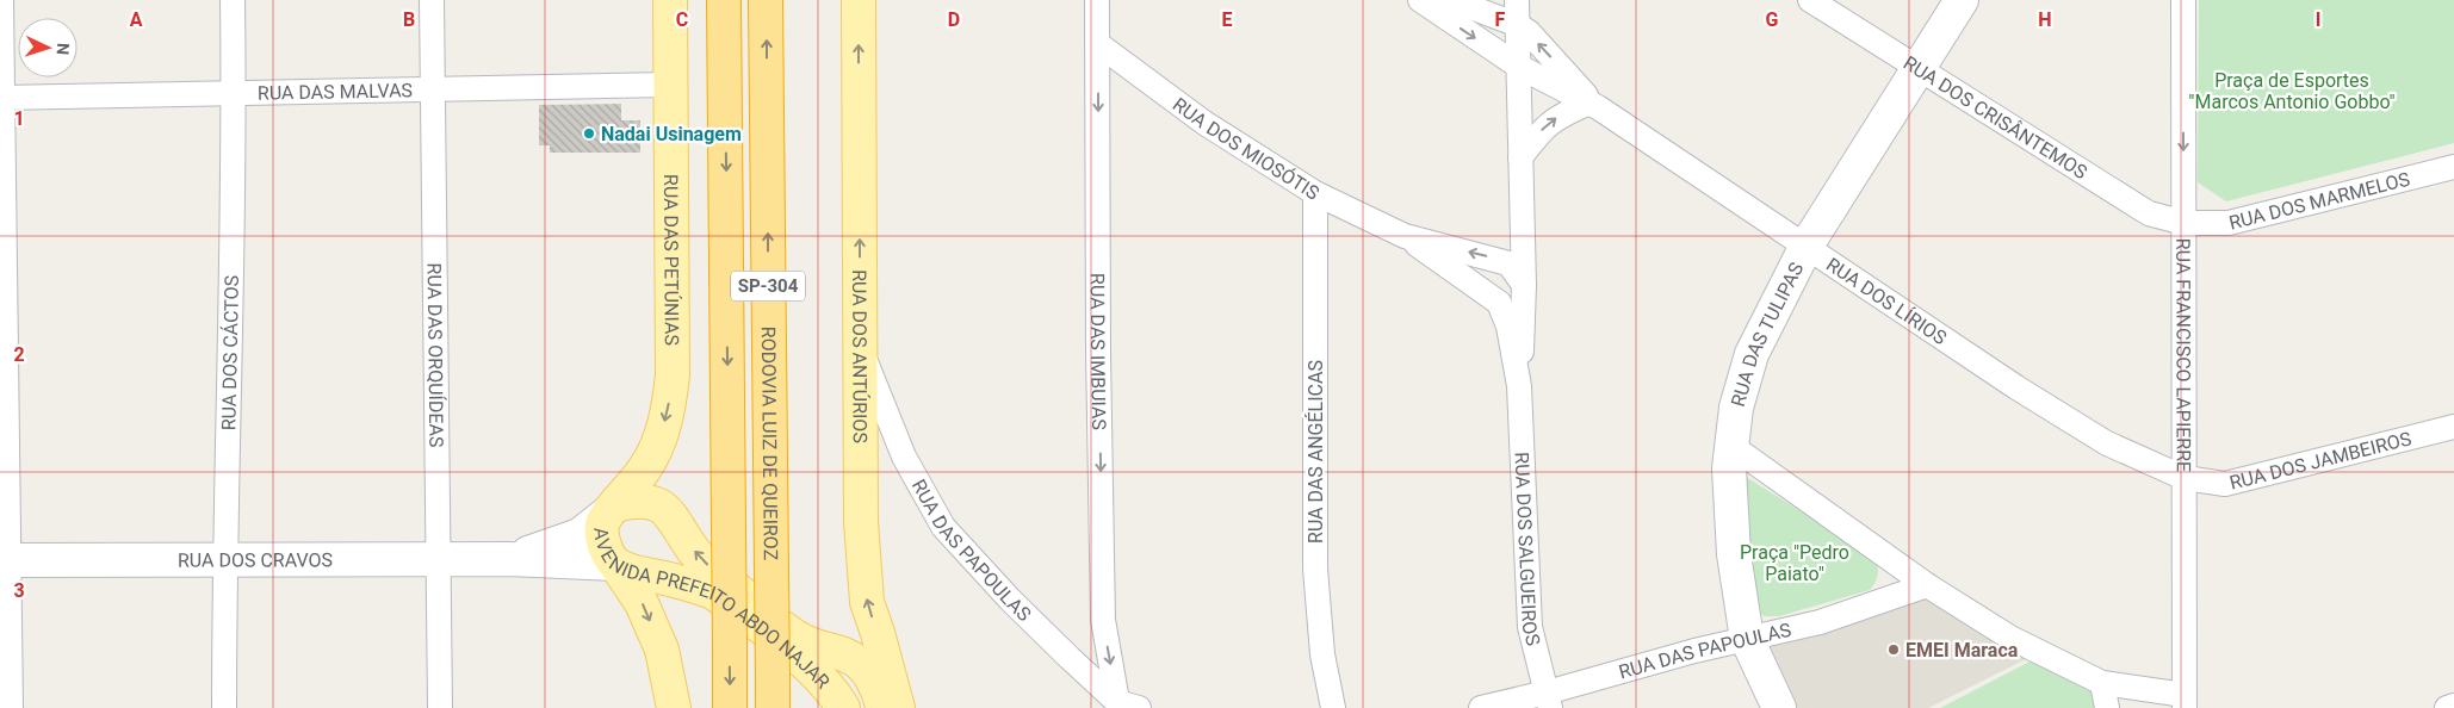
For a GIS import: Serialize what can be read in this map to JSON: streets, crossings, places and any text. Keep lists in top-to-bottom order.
{
  "streets": {
    "highway": ["SP-304", "RODOVIA LUIZ DE QUEIROZ"],
    "main road": [
      "RUA DAS PETÚNIAS",
      "RUA DAS TULIPAS",
      "RUA DOS ANTÚRIOS",
      "RUA DOS CRAVOS",
      "AVENIDA PREFEITO ABDO NAJAR"
    ],
    "street": [
      "RUA DAS MALVAS",
      "RUA DOS CRISÂNTEMOS",
      "RUA DOS MIOSÓTIS",
      "RUA DOS MARMELOS",
      "RUA DOS LÍRIOS",
      "RUA DAS IMBUIAS",
      "RUA DOS CÁCTOS",
      "RUA DAS ORQUÍDEAS",
      "RUA FRANCISCO LAPIERRE",
      "RUA DAS ANGÉLICAS",
      "RUA DOS JAMBEIROS",
      "RUA DAS PAPOULAS",
      "RUA DOS SALGUEIROS"
    ]
  },
  "crossings": [
    ["RUA DAS MALVAS", "RUA DAS PETÚNIAS"],
    ["RUA DAS MALVAS", "RUA DOS CÁCTOS"],
    ["RUA DAS MALVAS", "RUA DAS ORQUÍDEAS"],
    ["RUA DOS CRISÂNTEMOS", "RUA DOS MARMELOS"],
    ["RUA DOS CRISÂNTEMOS", "RUA DAS TULIPAS"],
    ["RUA DOS CRISÂNTEMOS", "RUA FRANCISCO LAPIERRE"],
    ["RUA DOS MIOSÓTIS", "RUA DAS IMBUIAS"],
    ["RUA DOS MIOSÓTIS", "RUA DAS ANGÉLICAS"],
    ["RUA DOS MIOSÓTIS", "RUA DOS SALGUEIROS"],
    ["RUA DOS MARMELOS", "RUA FRANCISCO LAPIERRE"],
    ["RUA DAS PETÚNIAS", "RUA DOS CRAVOS"],
    ["RUA DAS PETÚNIAS", "AVENIDA PREFEITO ABDO NAJAR"],
    ["RUA DOS LÍRIOS", "RUA DAS TULIPAS"],
    ["RUA DOS LÍRIOS", "RUA FRANCISCO LAPIERRE"],
    ["RUA DOS LÍRIOS", "RUA DOS JAMBEIROS"],
    ["RUA DOS LÍRIOS", "RUA DOS SALGUEIROS"],
    ["RUA DAS TULIPAS", "RUA DAS PAPOULAS"],
    ["RUA DAS IMBUIAS", "RUA DAS PAPOULAS"],
    ["RUA DOS CÁCTOS", "RUA DOS CRAVOS"],
    ["RUA DAS ORQUÍDEAS", "RUA DOS CRAVOS"],
    ["RUA FRANCISCO LAPIERRE", "RUA DOS JAMBEIROS"],
    ["RUA DOS ANTÚRIOS", "RUA DAS PAPOULAS"],
    ["RUA DOS ANTÚRIOS", "AVENIDA PREFEITO ABDO NAJAR"],
    ["RUA DAS PAPOULAS", "RUA DOS SALGUEIROS"],
    ["RUA DOS CRAVOS", "AVENIDA PREFEITO ABDO NAJAR"]
  ],
  "one_way": ["RUA DAS PETÚNIAS", "RUA DAS IMBUIAS", "RUA DOS ANTÚRIOS"],
  "parks": ["Praça de Esportes \"Marcos Antonio Gobbo\"", "Praça \"Pedro Paiato\""],
  "places": ["Nadai Usinagem", "EMEI Maraca"],
  "north": "right",
  "grid": {
    "columns": [
      "A",
      "B",
      "C",
      "D",
      "E",
      "F",
      "G",
      "H",
      "I"
    ],
    "rows": ["1", "2", "3"]
  }
}
